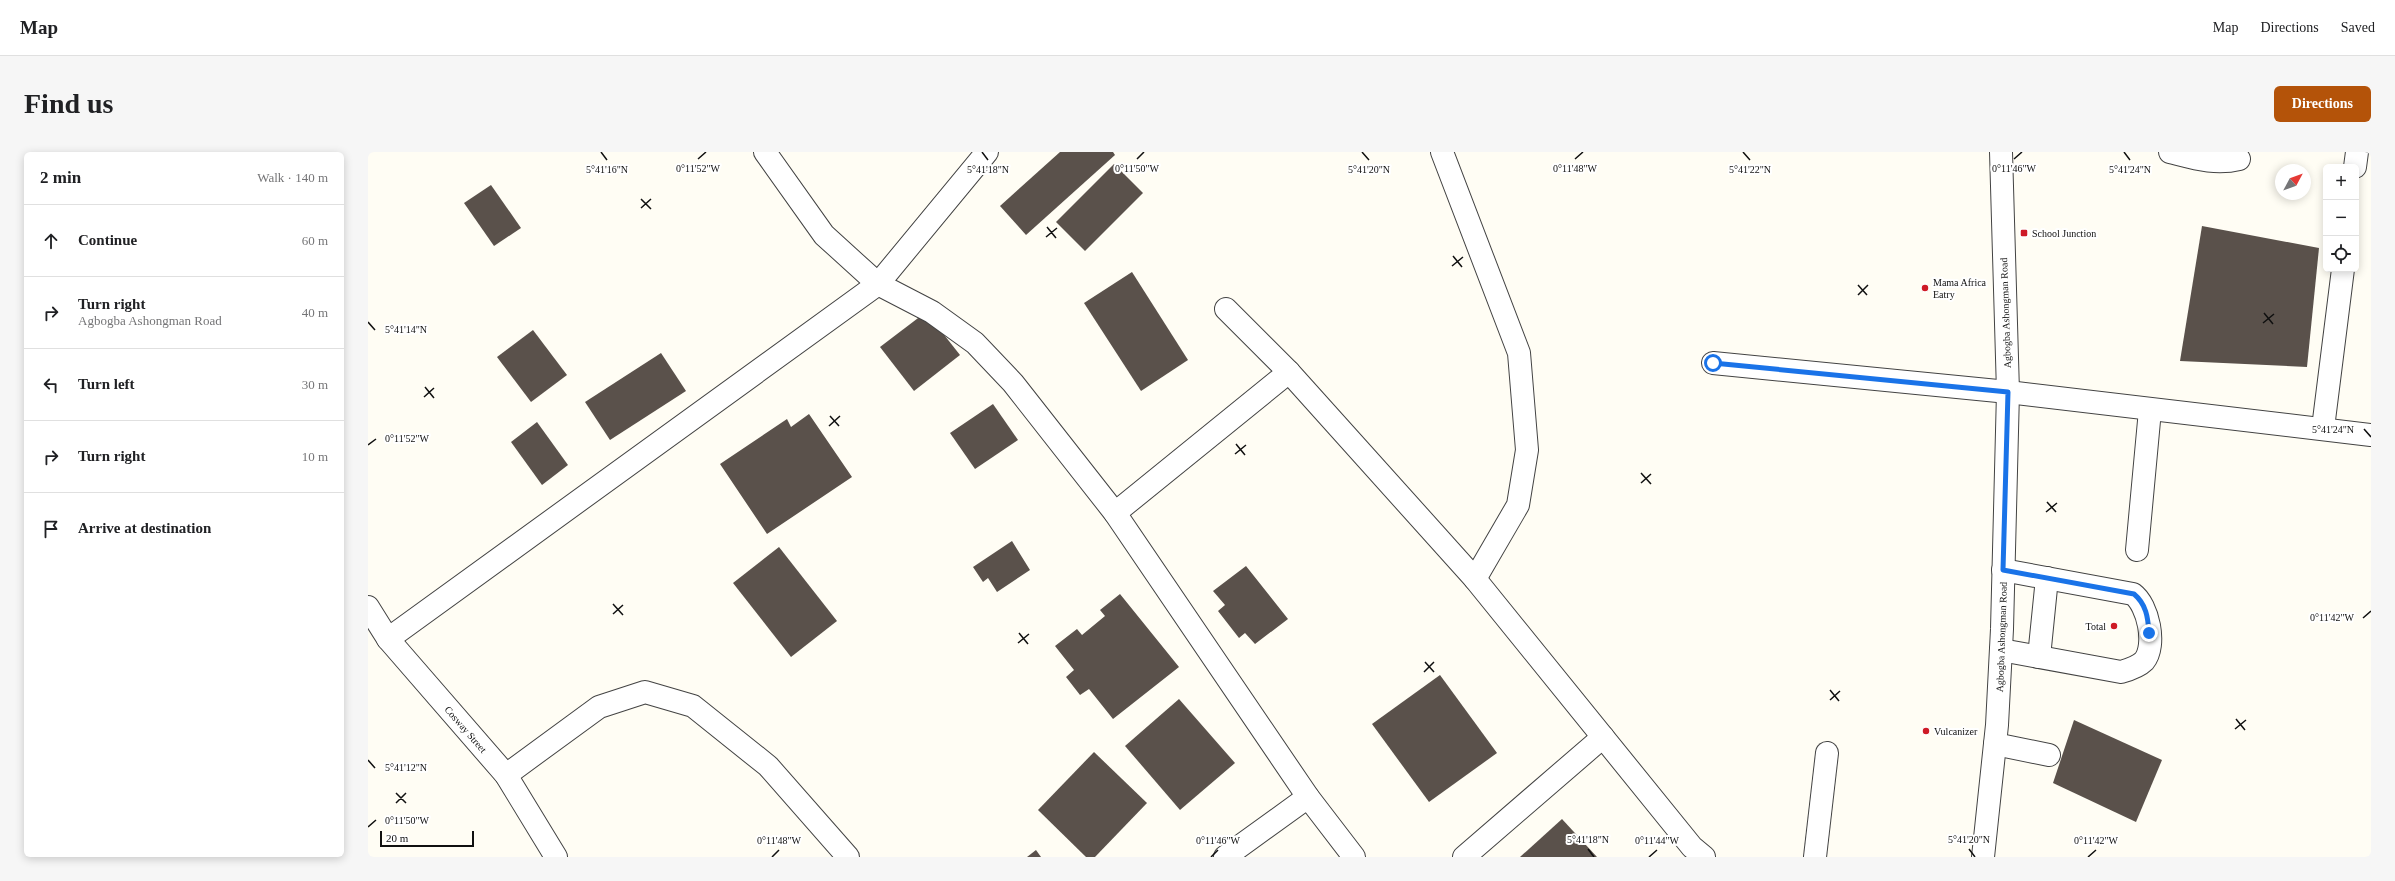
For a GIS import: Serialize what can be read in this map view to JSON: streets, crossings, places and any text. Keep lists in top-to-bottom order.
{
  "streets": {
    "street": ["Agbogba Ashongman Road", "Cosway Street"]
  },
  "places": {
    "transit": ["School Junction"],
    "other": ["Mama Africa Eatry", "Total", "Vulcanizer"]
  },
  "scale_bar": "20 m",
  "north": "top right",
  "page": {
    "header": "Map",
    "nav": ["Map", "Directions", "Saved"],
    "buttons": "Directions",
    "title": "Find us",
    "heading": ["2 min", "Walk · 140 m"],
    "map_buttons": ["+", "−"],
    "list": [
      ["Continue", "60 m"],
      ["Turn right", "Agbogba Ashongman Road", "40 m"],
      ["Turn left", "30 m"],
      ["Turn right", "10 m"],
      "Arrive at destination"
    ],
    "scale": "20 m"
  },
  "coordinates": [
    "0°11'52\"W",
    "0°11'50\"W",
    "0°11'48\"W",
    "0°11'46\"W",
    "5°41'16\"N",
    "5°41'18\"N",
    "5°41'20\"N",
    "5°41'22\"N",
    "5°41'24\"N",
    "5°41'14\"N",
    "0°11'42\"W",
    "5°41'12\"N",
    "0°11'44\"W"
  ]
}
